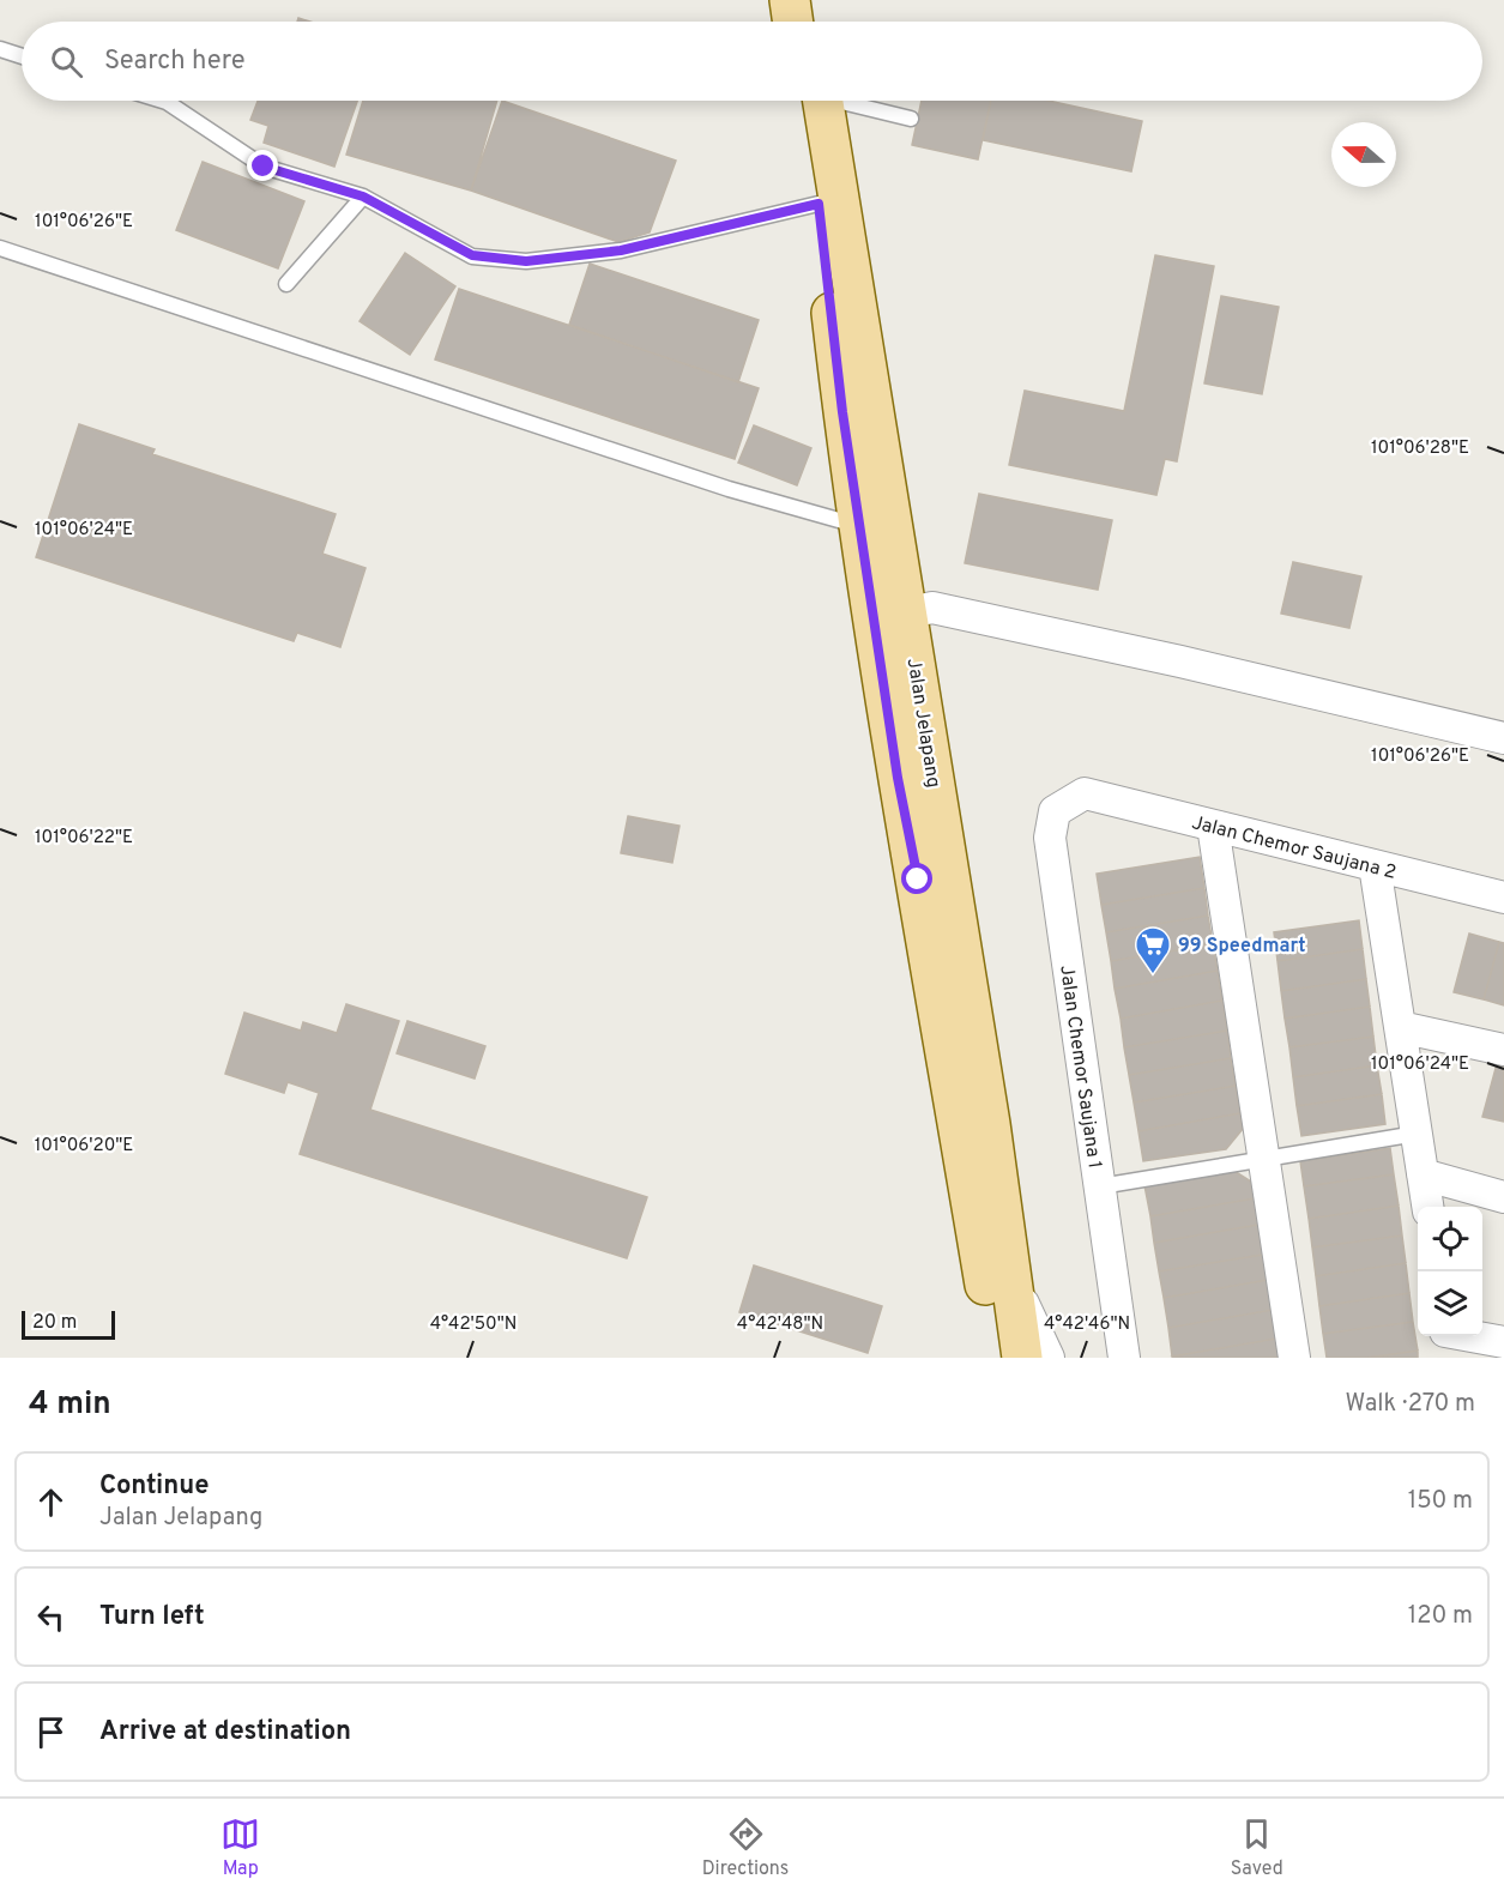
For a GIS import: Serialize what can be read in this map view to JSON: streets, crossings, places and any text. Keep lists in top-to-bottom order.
{
  "streets": {
    "main road": ["Jalan Jelapang"],
    "street": ["Jalan Chemor Saujana 2", "Jalan Chemor Saujana 1"]
  },
  "crossings": [
    ["Jalan Chemor Saujana 2", "Jalan Chemor Saujana 1"]
  ],
  "places": {
    "supermarket": ["99 Speedmart"]
  },
  "scale_bar": "20 m",
  "north": "left",
  "page": {
    "search": "Search here",
    "scale": "20 m",
    "heading": ["4 min", "Walk · 270 m"],
    "list": [
      ["Continue", "Jalan Jelapang", "150 m"],
      ["Turn left", "120 m"],
      "Arrive at destination"
    ],
    "nav": ["Map", "Directions", "Saved"]
  },
  "coordinates": [
    "101°06'26\"E",
    "101°06'28\"E",
    "101°06'24\"E",
    "101°06'22\"E",
    "101°06'20\"E",
    "4°42'50\"N",
    "4°42'48\"N",
    "4°42'46\"N"
  ]
}
